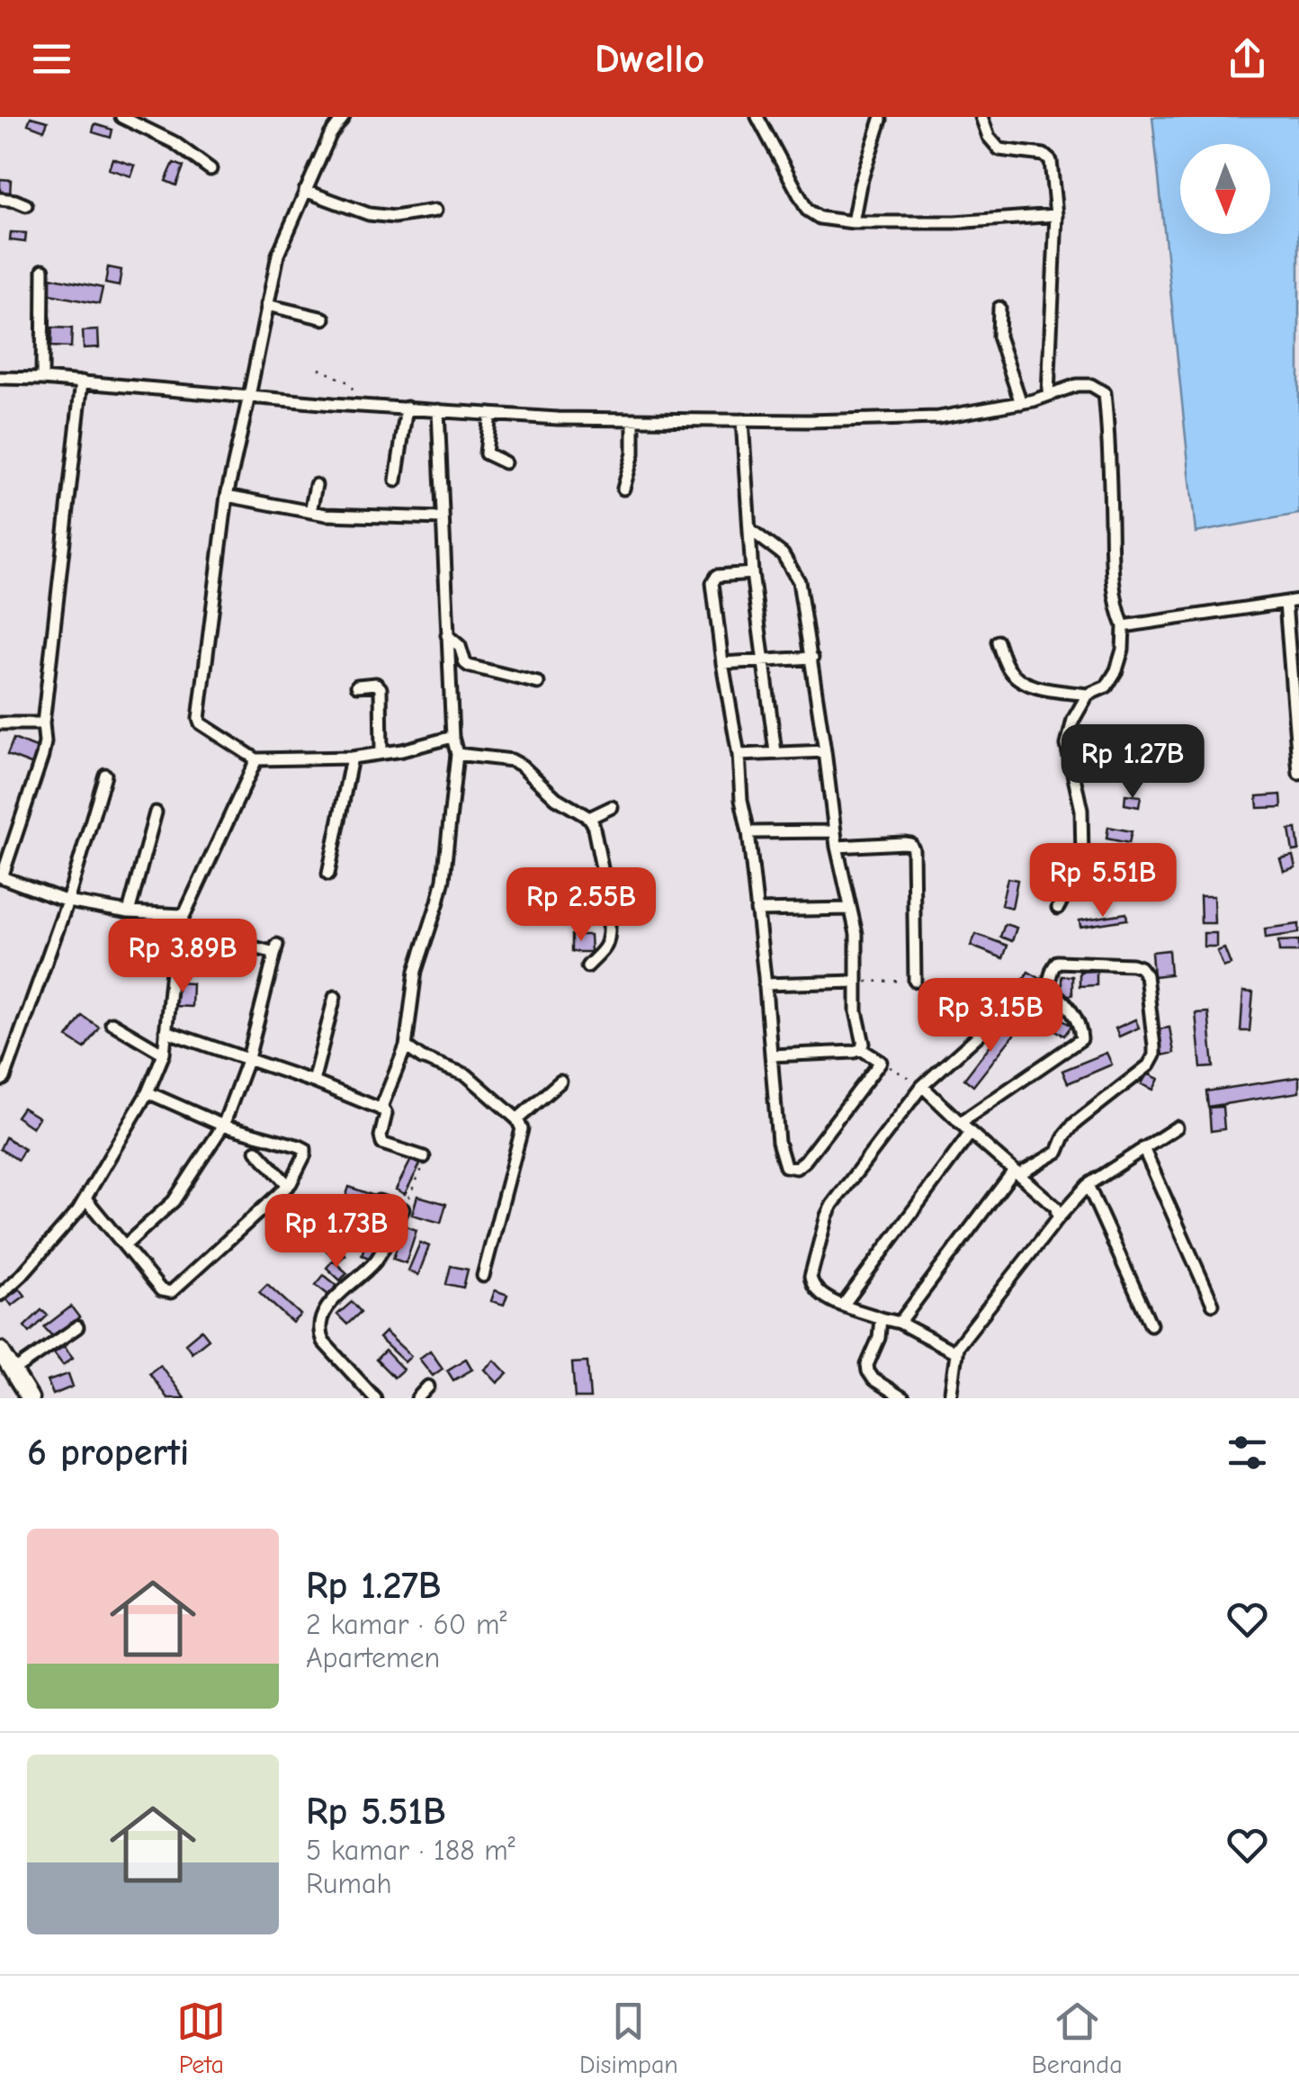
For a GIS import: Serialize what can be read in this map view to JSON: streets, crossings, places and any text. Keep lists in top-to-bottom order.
{
  "north": "bottom",
  "page": {
    "header": "Dwello",
    "price": [
      "Rp 1.27B",
      "Rp 5.51B",
      "Rp 2.55B",
      "Rp 3.89B",
      "Rp 3.15B",
      "Rp 1.73B"
    ],
    "heading": "6 properti",
    "list": [
      {
        "name": "Rp 1.27B",
        "note": "2 kamar · 60 m² · Apartemen"
      },
      {
        "name": "Rp 5.51B",
        "note": "5 kamar · 188 m² · Rumah"
      }
    ],
    "tabs": ["Peta", "Disimpan", "Beranda"]
  }
}
